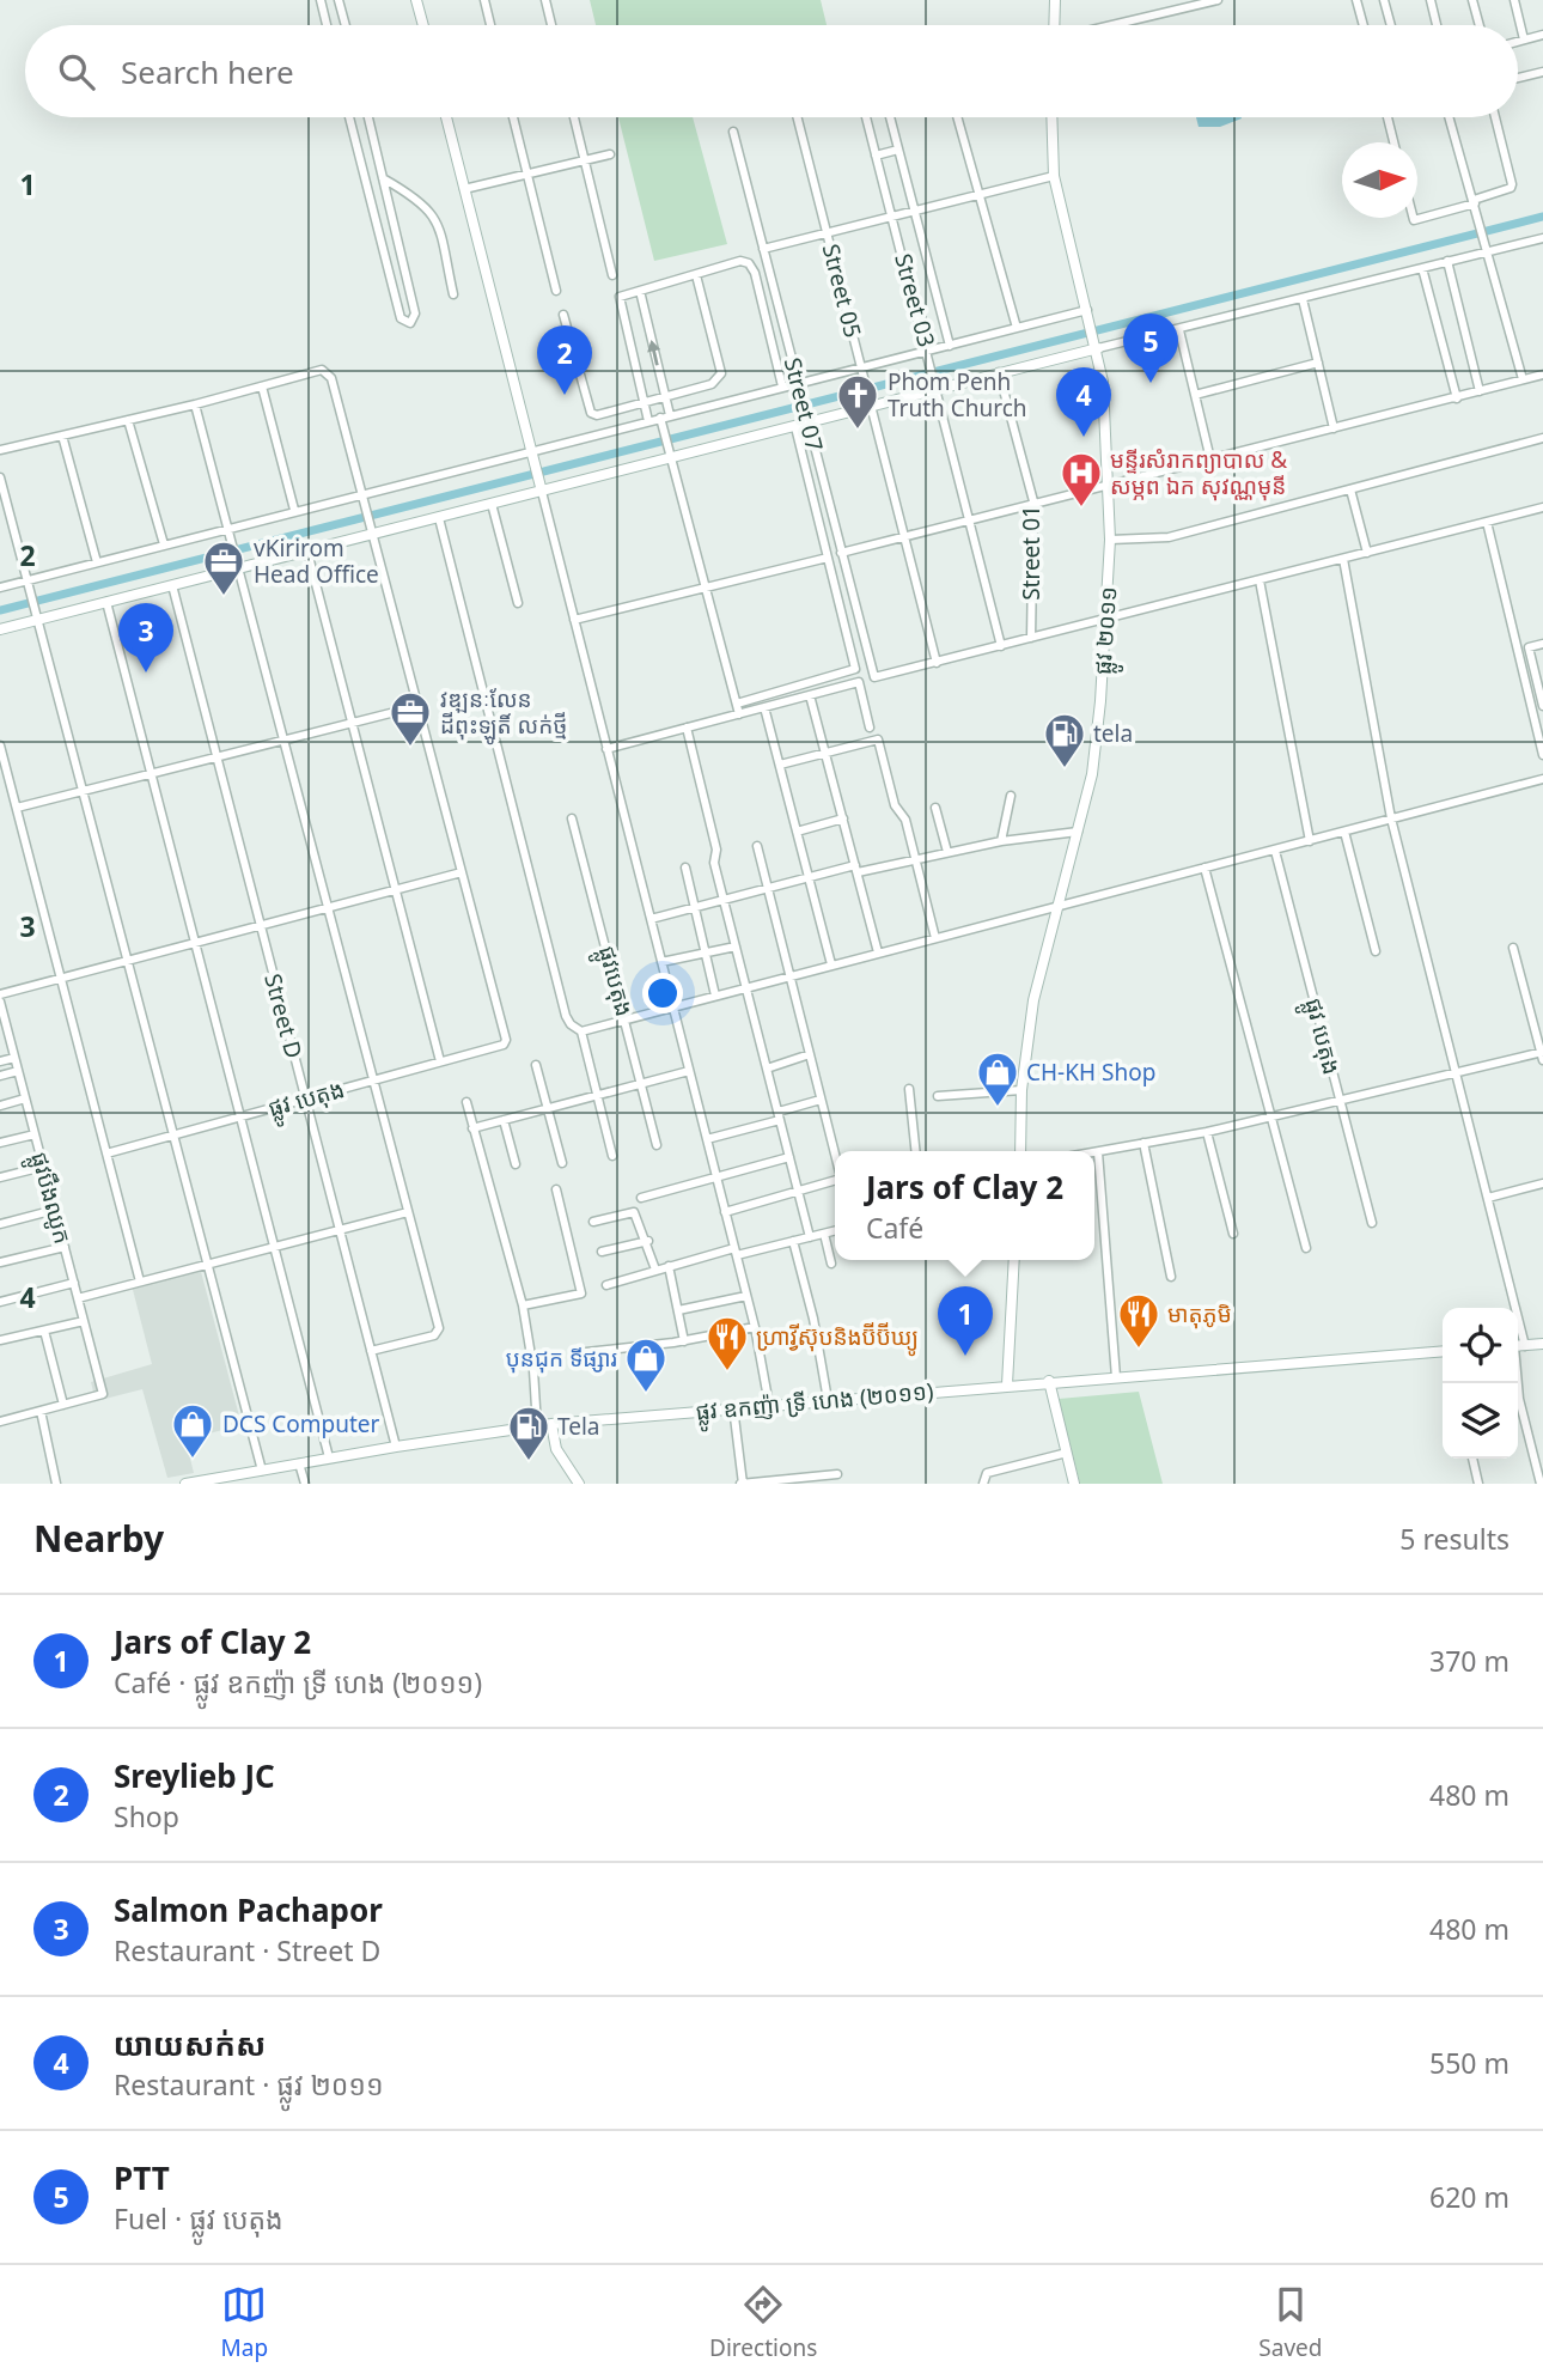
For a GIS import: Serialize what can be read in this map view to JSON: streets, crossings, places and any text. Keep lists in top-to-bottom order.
{
  "streets": {
    "main road": ["ផ្លូវ ២០១១", "ផ្លូវ ឧកញ៉ា ទ្រី ហេង (២០១១)"],
    "street": [
      "Street 05",
      "Street 03",
      "Street 07",
      "Street 01",
      "ផ្លូវបេតុង",
      "Street D",
      "ផ្លូវ បេតុង",
      "ផ្លូវបឹងឈូក"
    ]
  },
  "crossings": [
    ["Street 05", "Street 07"],
    ["Street D", "ផ្លូវ បេតុង"],
    ["Street D", "ផ្លូវ ឧកញ៉ា ទ្រី ហេង (២០១១)"]
  ],
  "places": {
    "church": ["Phom Penh Truth Church"],
    "hospital": ["មន្ទីរសំរាកព្យាបាល & សម្ភព ឯក សុវណ្ណមុនី"],
    "office": ["vKirirom Head Office", "វឌ្ឍនៈលែន ដីពុះឡូតិ៍ លក់ថ្មី"],
    "fuel station": ["tela", "Tela"],
    "shop": ["CH-KH Shop", "បុនជុក ទីផ្សារ", "DCS Computer"],
    "restaurant": ["មាតុភូមិ", "ហ្រាវ្វីស៊ុបនិងប៊ីប៊ីឃ្យូ"]
  },
  "north": "right",
  "page": {
    "search": "Search here",
    "pins": [
      "5",
      "2",
      "4",
      "3",
      "1"
    ],
    "popup": ["Jars of Clay 2", "Café"],
    "heading": ["Nearby", "5 results"],
    "list": [
      {
        "mark": "1",
        "name": "Jars of Clay 2",
        "note": "Café · ផ្លូវ ឧកញ៉ា ទ្រី ហេង (២០១១)",
        "value": "370 m"
      },
      {
        "mark": "2",
        "name": "Sreylieb JC",
        "note": "Shop",
        "value": "480 m"
      },
      {
        "mark": "3",
        "name": "Salmon Pachapor",
        "note": "Restaurant · Street D",
        "value": "480 m"
      },
      {
        "mark": "4",
        "name": "យាយសក់ស",
        "note": "Restaurant · ផ្លូវ ២០១១",
        "value": "550 m"
      },
      {
        "mark": "5",
        "name": "PTT",
        "note": "Fuel · ផ្លូវ បេតុង",
        "value": "620 m"
      }
    ],
    "nav": ["Map", "Directions", "Saved"]
  },
  "grid": {
    "rows": [
      "1",
      "2",
      "3",
      "4"
    ]
  }
}
